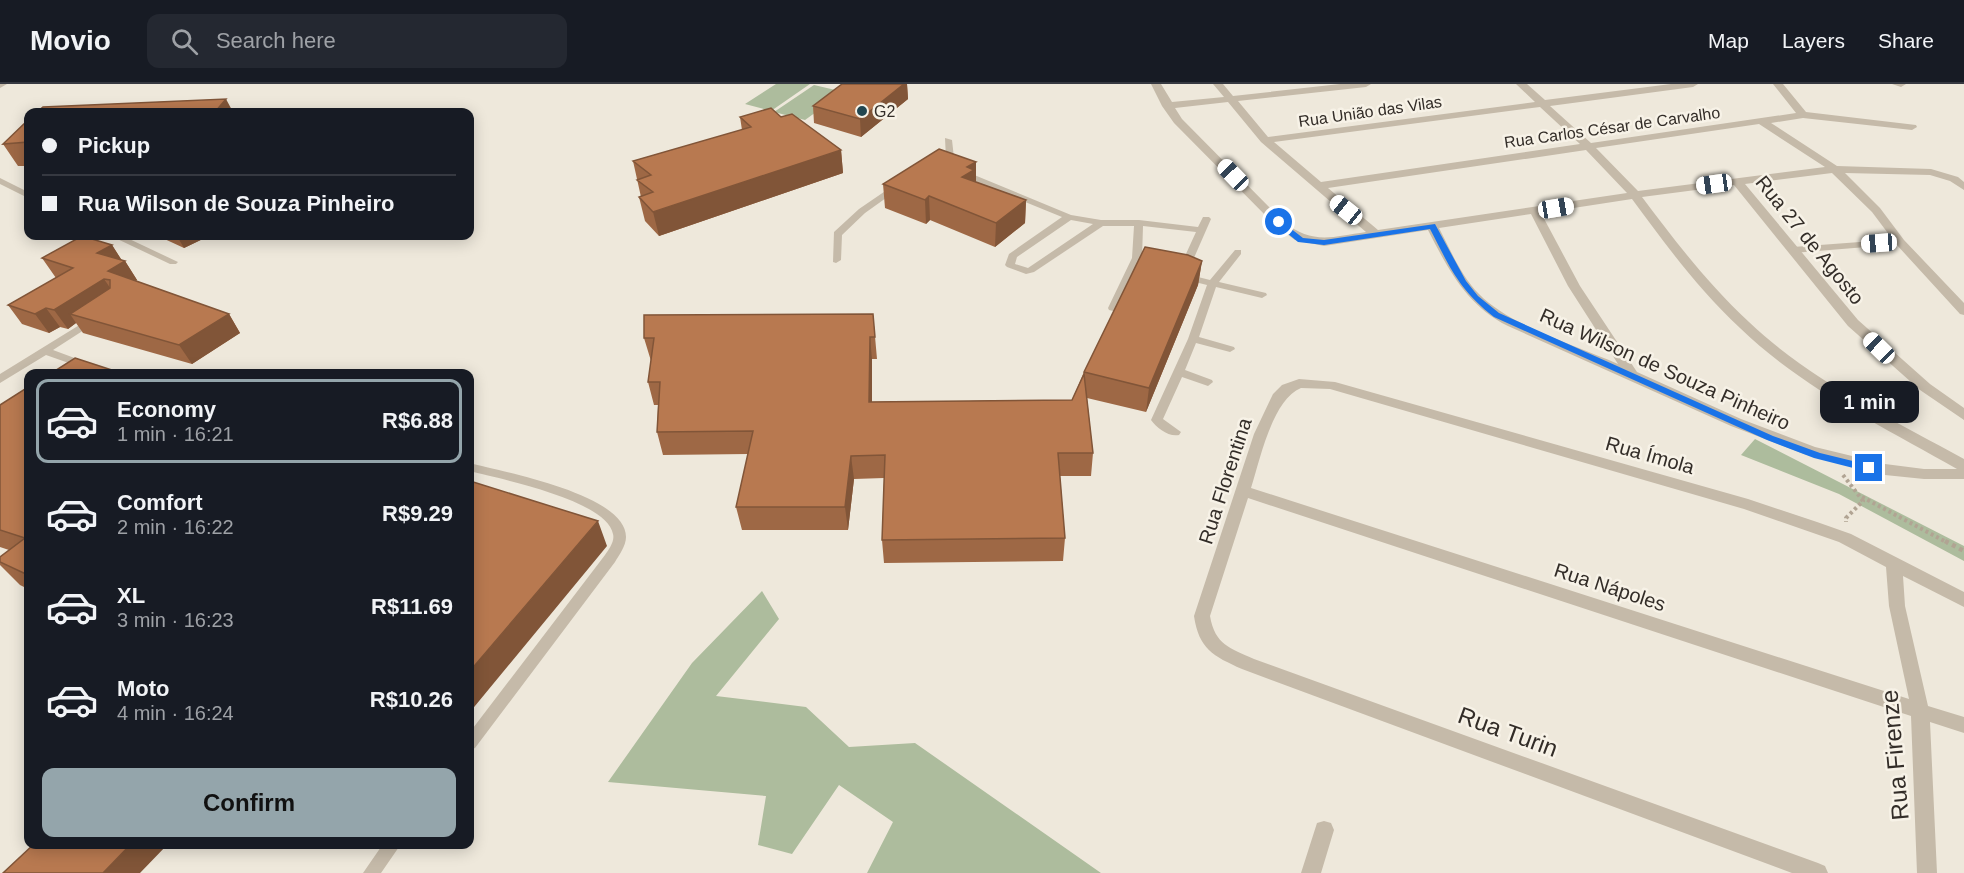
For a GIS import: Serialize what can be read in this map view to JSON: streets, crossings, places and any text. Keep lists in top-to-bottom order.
{
  "streets": {
    "street": [
      "Rua União das Vilas",
      "Rua Carlos César de Carvalho",
      "Rua 27 de Agosto",
      "Rua Wilson de Souza Pinheiro",
      "Rua Ímola",
      "Rua Florentina",
      "Rua Nápoles",
      "Rua Turin",
      "Rua Firenze"
    ]
  },
  "crossings": [
    ["Rua Ímola", "Rua Florentina"],
    ["Rua Ímola", "Rua Firenze"],
    ["Rua Florentina", "Rua Nápoles"],
    ["Rua Florentina", "Rua Turin"],
    ["Rua Nápoles", "Rua Firenze"]
  ],
  "places": ["G2"],
  "page": {
    "header": "Movio",
    "search": "Search here",
    "nav": ["Map", "Layers", "Share"],
    "banner": ["Pickup", "Rua Wilson de Souza Pinheiro"],
    "list": [
      {
        "name": "Economy",
        "note": "1 min · 16:21",
        "value": "R$6.88"
      },
      {
        "name": "Comfort",
        "note": "2 min · 16:22",
        "value": "R$9.29"
      },
      {
        "name": "XL",
        "note": "3 min · 16:23",
        "value": "R$11.69"
      },
      {
        "name": "Moto",
        "note": "4 min · 16:24",
        "value": "R$10.26"
      }
    ],
    "bubble": "1 min",
    "buttons": "Confirm"
  }
}
